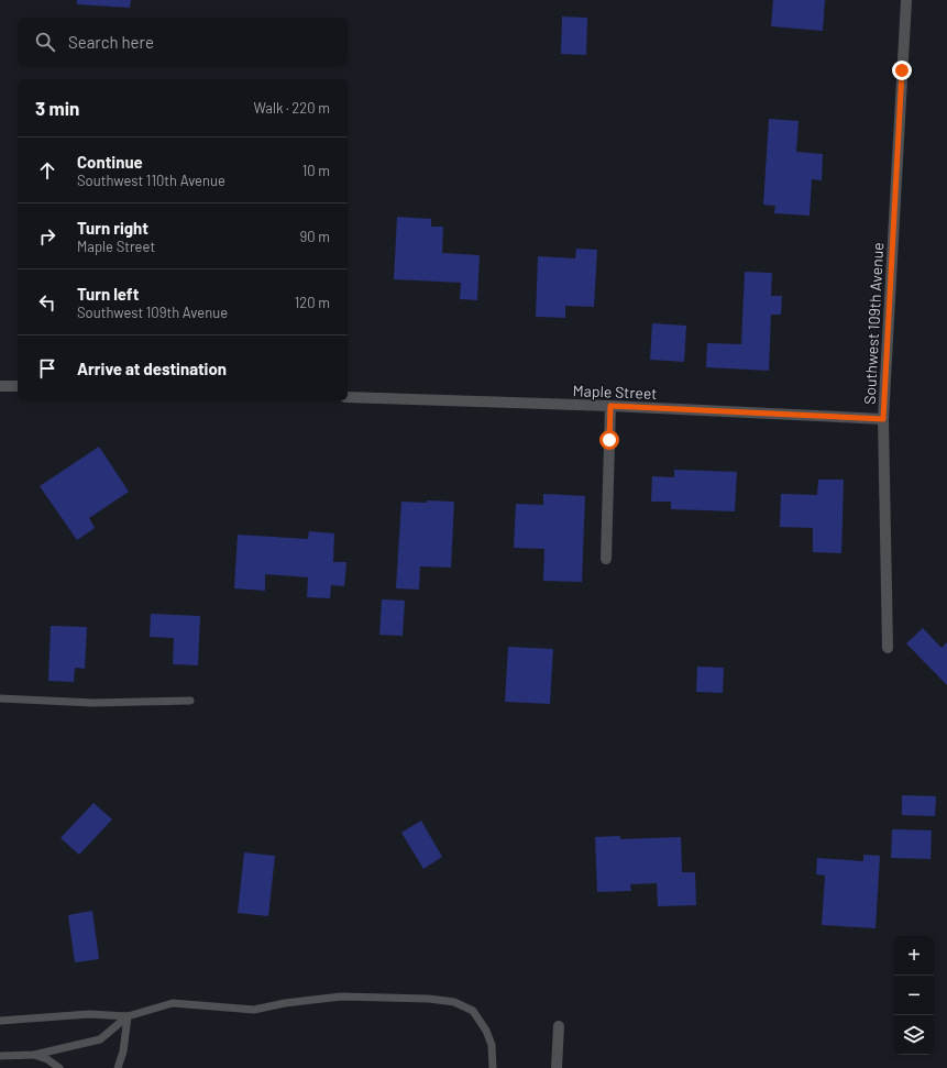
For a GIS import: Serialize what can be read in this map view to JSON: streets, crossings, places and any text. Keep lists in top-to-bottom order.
{
  "streets": {
    "street": ["Southwest 109th Avenue", "Maple Street"]
  },
  "crossings": [
    ["Southwest 109th Avenue", "Maple Street"]
  ],
  "page": {
    "search": "Search here",
    "heading": ["3 min", "Walk · 220 m"],
    "list": [
      ["Continue", "Southwest 110th Avenue", "10 m"],
      ["Turn right", "Maple Street", "90 m"],
      ["Turn left", "Southwest 109th Avenue", "120 m"],
      "Arrive at destination"
    ],
    "map_buttons": ["+", "−"]
  }
}
